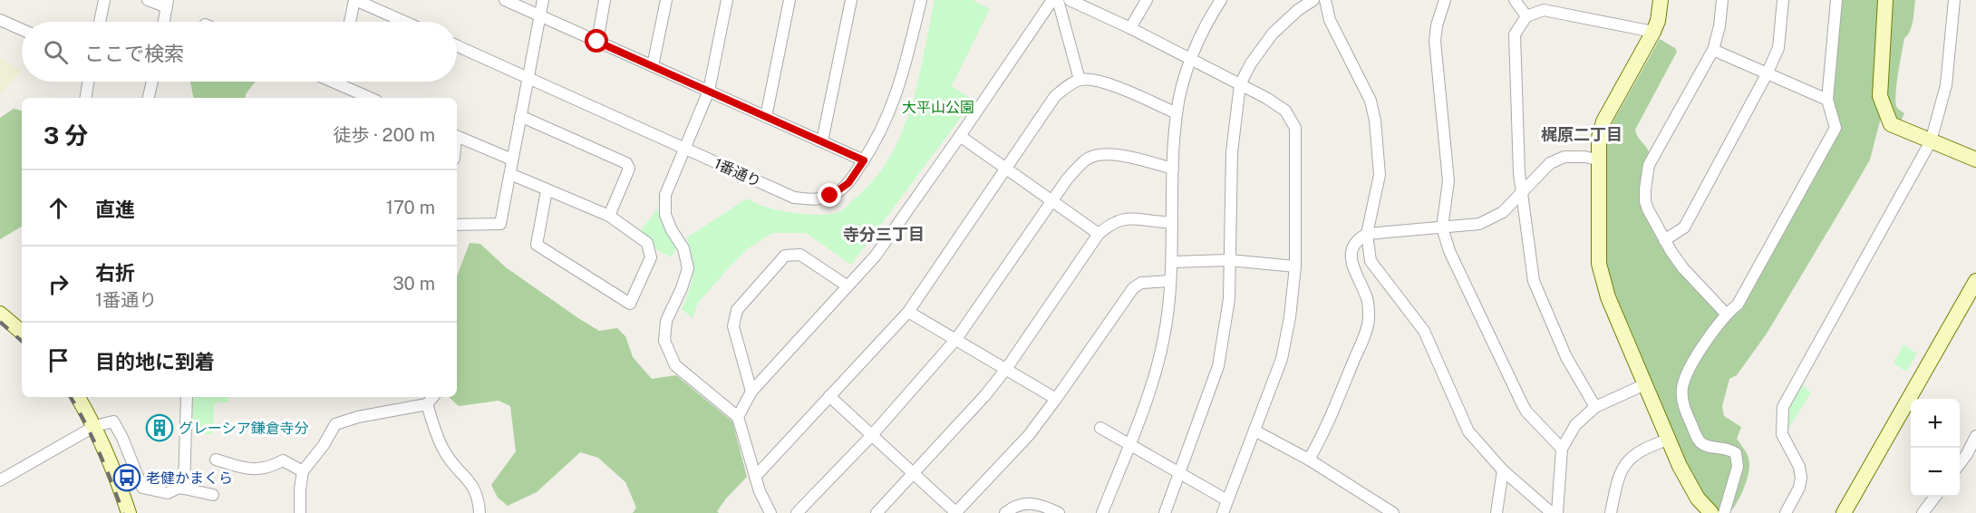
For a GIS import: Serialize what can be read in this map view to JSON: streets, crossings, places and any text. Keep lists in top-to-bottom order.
{
  "streets": {
    "street": ["1番通り"]
  },
  "districts": ["梶原二丁目", "寺分三丁目"],
  "parks": ["大平山公園"],
  "places": {
    "building": ["グレーシア鎌倉寺分"],
    "bus stop": ["老健かまくら"]
  },
  "page": {
    "search": "ここで検索",
    "heading": ["3 分", "徒歩 · 200 m"],
    "list": [
      ["直進", "170 m"],
      ["右折", "1番通り", "30 m"],
      "目的地に到着"
    ],
    "map_buttons": ["+", "−"]
  }
}
